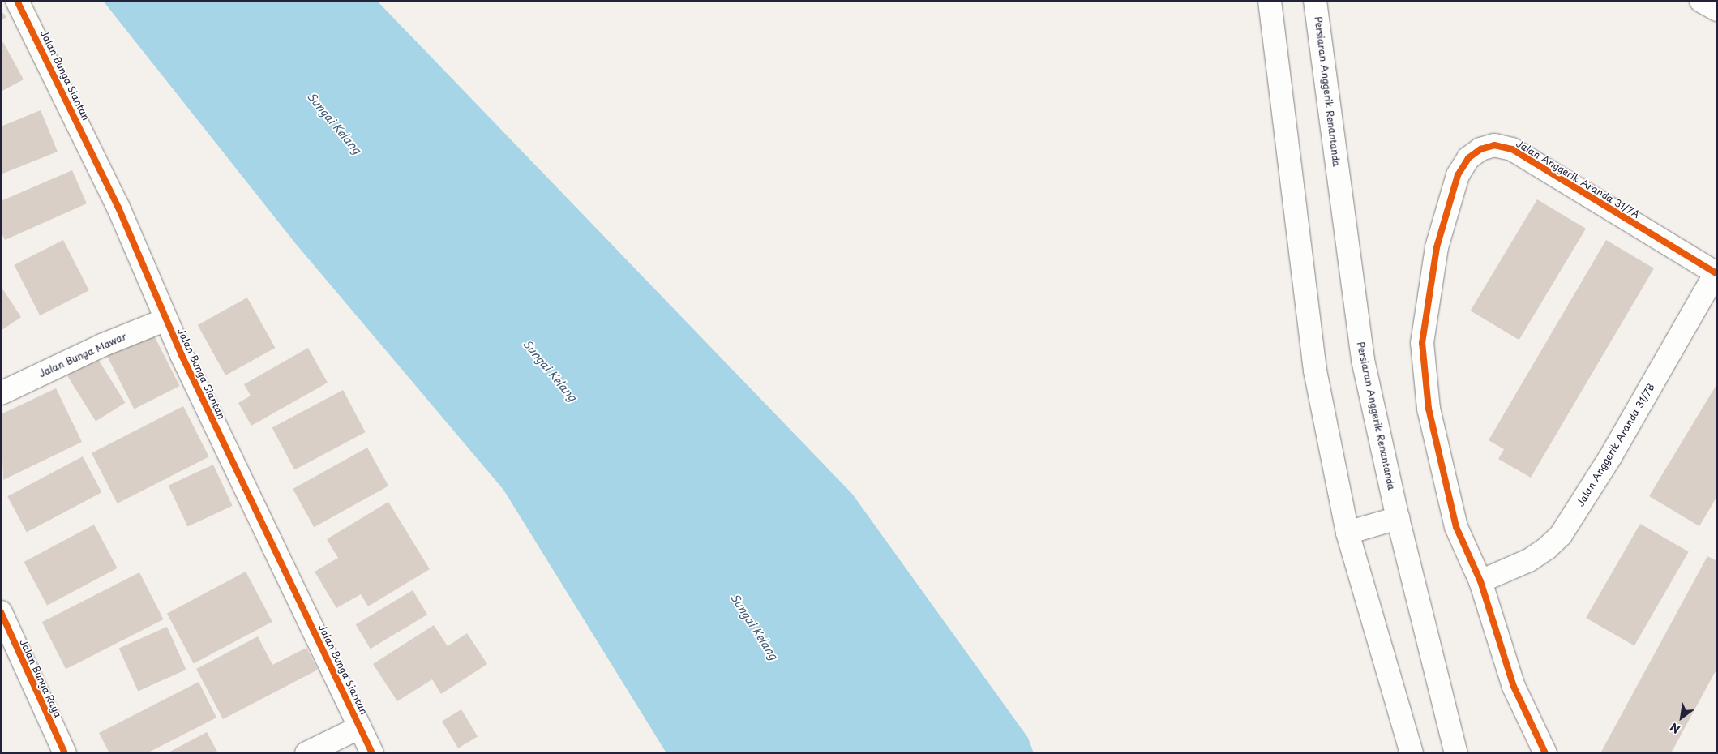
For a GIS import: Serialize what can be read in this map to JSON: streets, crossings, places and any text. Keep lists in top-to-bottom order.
{
  "streets": {
    "street": [
      "Jalan Bunga Siantan",
      "Persiaran Anggerik Renantanda",
      "Jalan Anggerik Aranda 31/7A",
      "Jalan Bunga Mawar",
      "Jalan Anggerik Aranda 31/7B",
      "Jalan Bunga Raya"
    ]
  },
  "crossings": [
    ["Jalan Bunga Siantan", "Jalan Bunga Mawar"],
    ["Jalan Anggerik Aranda 31/7A", "Jalan Anggerik Aranda 31/7B"]
  ],
  "water": ["Sungai Kelang"],
  "north": "bottom left"
}
